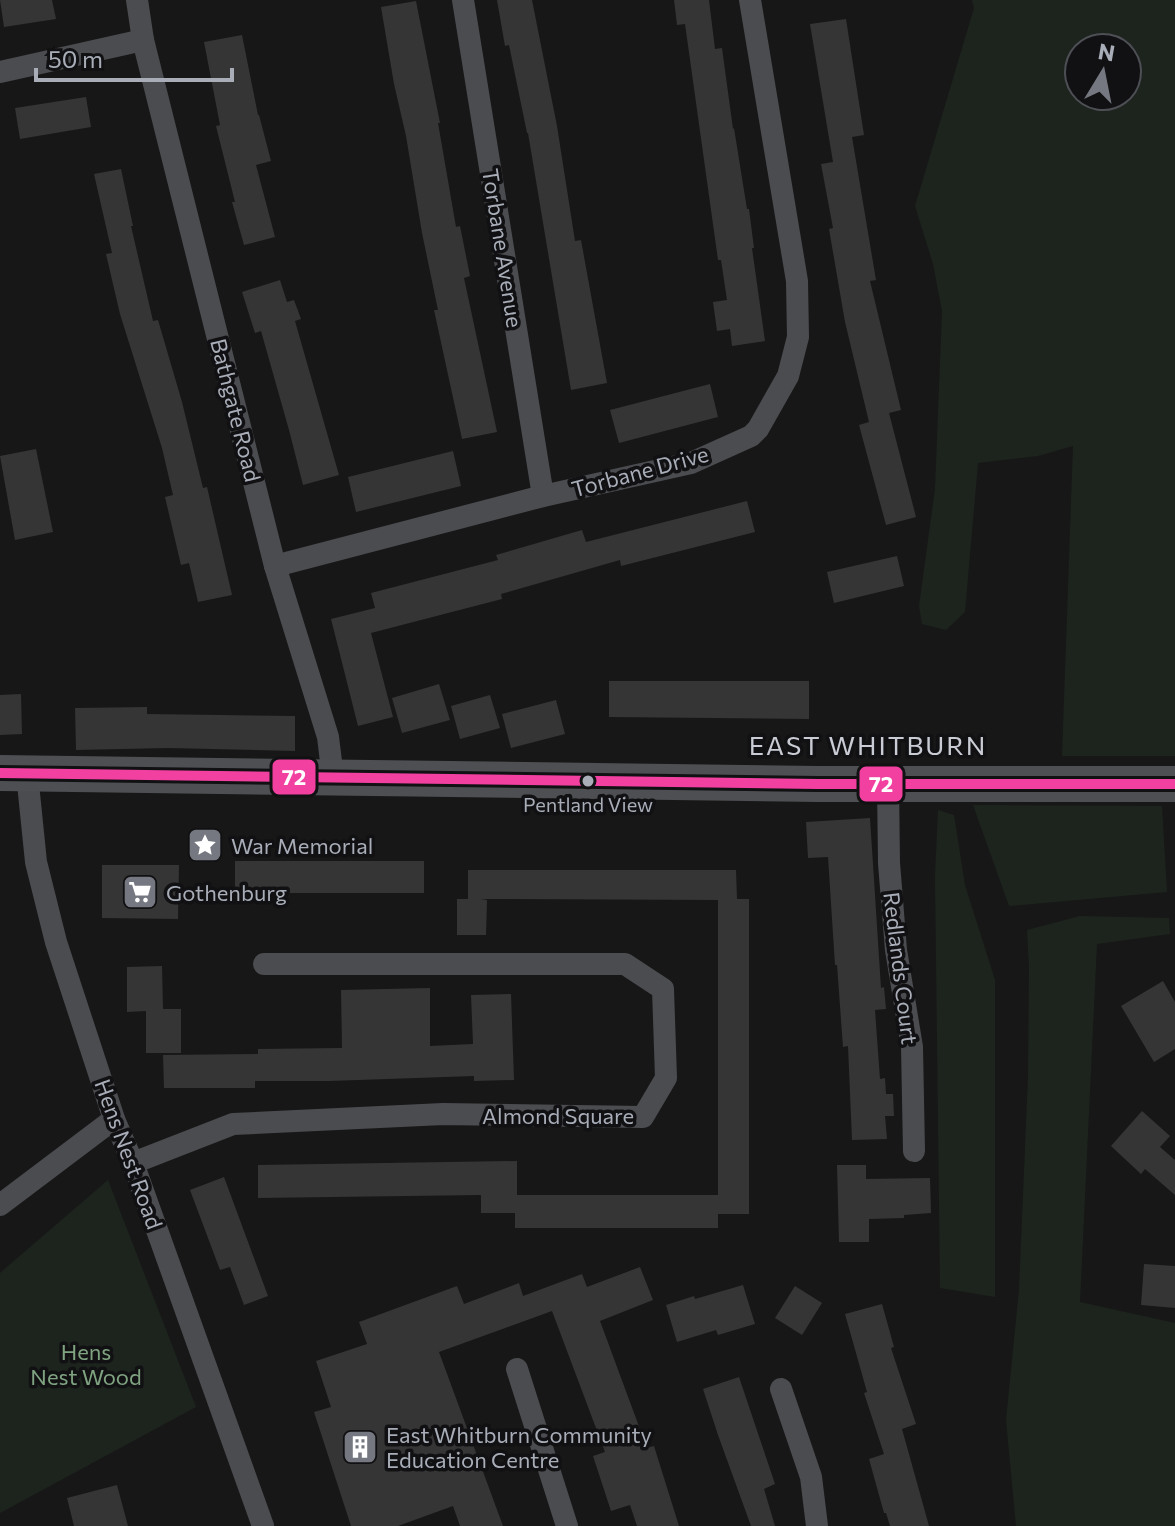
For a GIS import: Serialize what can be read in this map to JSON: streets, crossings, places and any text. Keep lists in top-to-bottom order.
{
  "streets": {
    "street": [
      "Torbane Avenue",
      "Bathgate Road",
      "Torbane Drive",
      "Redlands Court",
      "Almond Square",
      "Hens Nest Road"
    ]
  },
  "crossings": [
    ["Torbane Avenue", "Torbane Drive"],
    ["Bathgate Road", "Torbane Drive"],
    ["Almond Square", "Hens Nest Road"]
  ],
  "districts": ["EAST WHITBURN"],
  "parks": ["Hens Nest Wood"],
  "places": {
    "other": ["Pentland View"],
    "place": ["War Memorial"],
    "supermarket": ["Gothenburg"],
    "building": ["East Whitburn Community Education Centre"]
  },
  "lines": ["transit line 72"],
  "scale_bar": "50 m",
  "north": "top"
}
